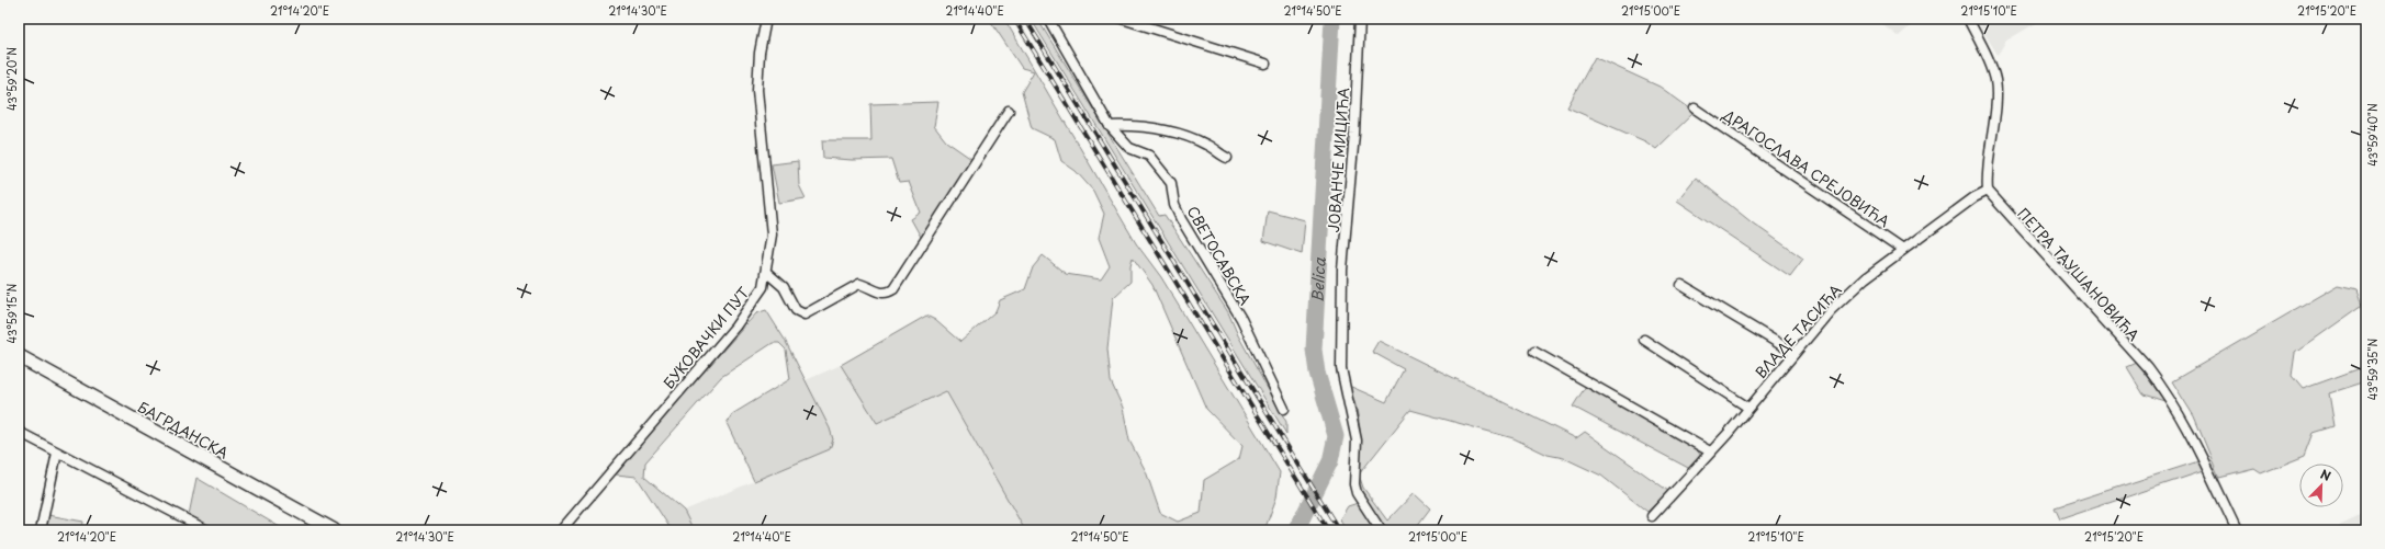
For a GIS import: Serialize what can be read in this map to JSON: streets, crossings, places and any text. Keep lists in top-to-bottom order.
{
  "streets": {
    "main road": ["БАГРДАНСКА"],
    "street": [
      "ЈОВАНЧЕ МИЦИЋА",
      "ДРАГОСЛАВА СРЕЈОВИЋА",
      "СВЕТОСАВСКА",
      "ПЕТРА ТАУШАНОВИЋА",
      "ВЛАДЕ ТАСИЋА",
      "БУКОВАЧКИ ПУТ"
    ]
  },
  "crossings": [
    ["ДРАГОСЛАВА СРЕЈОВИЋА", "ВЛАДЕ ТАСИЋА"],
    ["ПЕТРА ТАУШАНОВИЋА", "ВЛАДЕ ТАСИЋА"]
  ],
  "water": ["Belica"],
  "north": "top right",
  "coordinates": [
    "21°14'20\"E",
    "21°14'30\"E",
    "21°14'40\"E",
    "21°14'50\"E",
    "21°15'00\"E",
    "21°15'10\"E",
    "21°15'20\"E",
    "43°59'20\"N",
    "43°59'40\"N",
    "43°59'15\"N",
    "43°59'35\"N"
  ]
}
